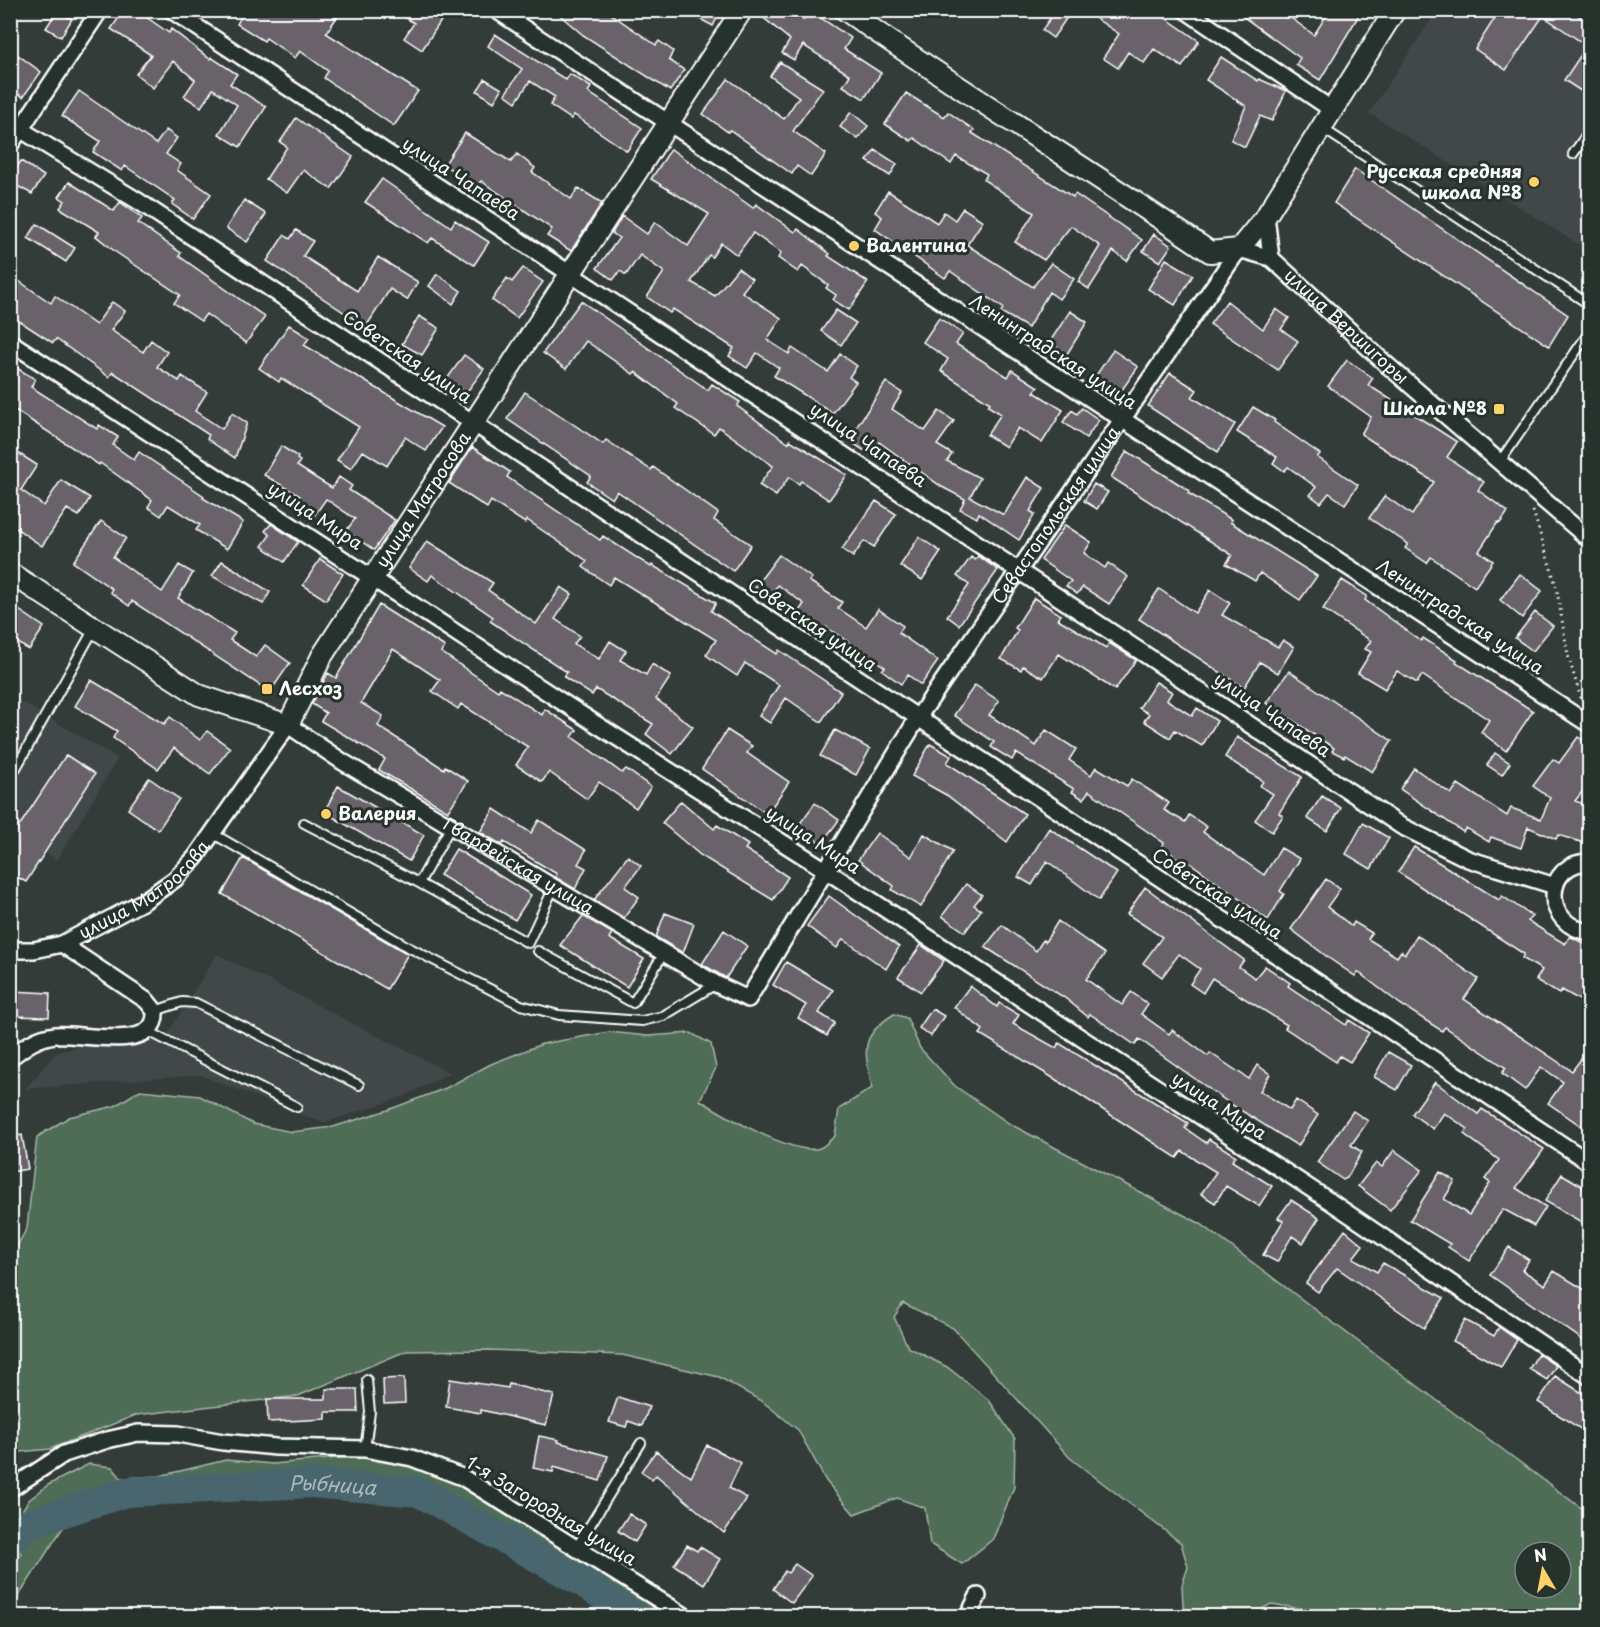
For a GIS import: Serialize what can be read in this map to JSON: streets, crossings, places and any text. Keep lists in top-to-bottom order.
{
  "streets": {
    "street": [
      "улица Чапаева",
      "улица Вершигоры",
      "Ленинградская улица",
      "Советская улица",
      "улица Матросова",
      "улица Мира",
      "Севастопольская улица",
      "Гвардейская улица",
      "1-я Загородная улица"
    ]
  },
  "crossings": [
    ["улица Чапаева", "улица Матросова"],
    ["улица Чапаева", "Севастопольская улица"],
    ["улица Вершигоры", "Севастопольская улица"],
    ["Ленинградская улица", "улица Матросова"],
    ["Ленинградская улица", "Севастопольская улица"],
    ["Советская улица", "улица Матросова"],
    ["Советская улица", "Севастопольская улица"],
    ["улица Матросова", "улица Мира"],
    ["улица Матросова", "Гвардейская улица"],
    ["улица Мира", "Севастопольская улица"],
    ["Севастопольская улица", "Гвардейская улица"]
  ],
  "water": ["Рыбница"],
  "places": {
    "other": ["Русская средняя школа №8", "Валентина", "Валерия"],
    "transit": ["Школа №8", "Лесхоз"]
  },
  "north": "top"
}
